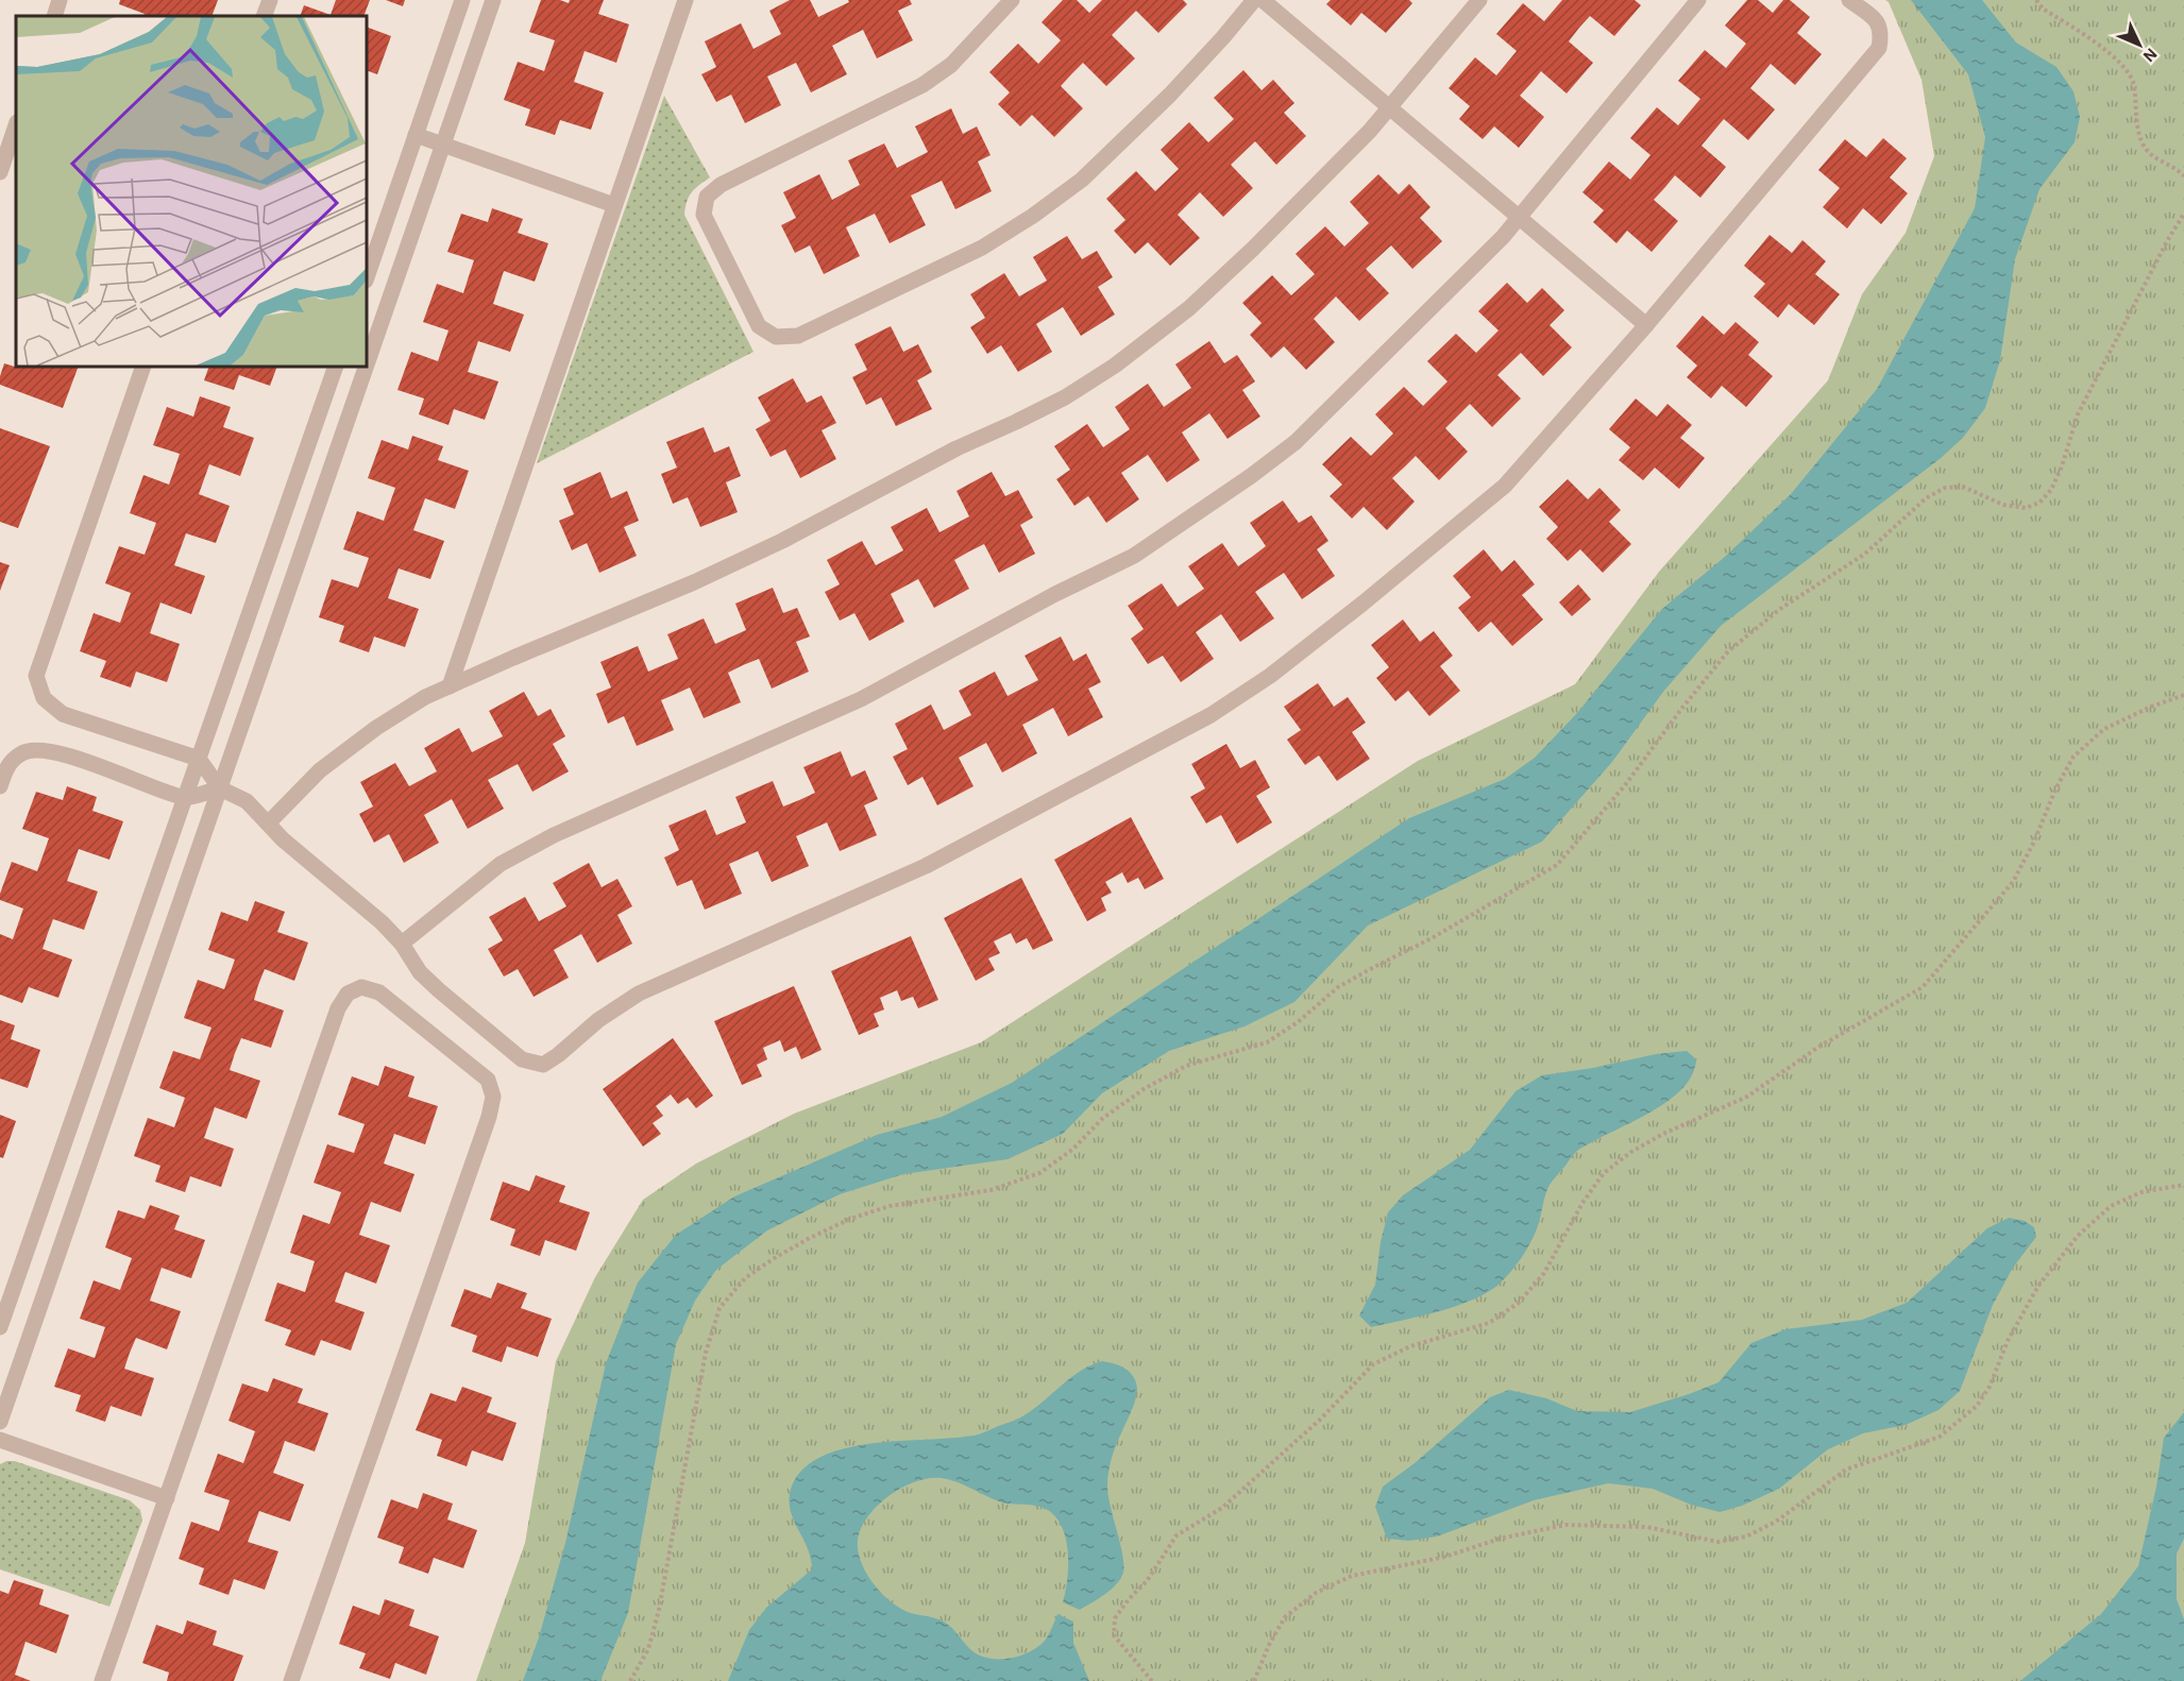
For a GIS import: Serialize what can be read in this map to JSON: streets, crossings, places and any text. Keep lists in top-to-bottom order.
{
  "north": "bottom right"
}
